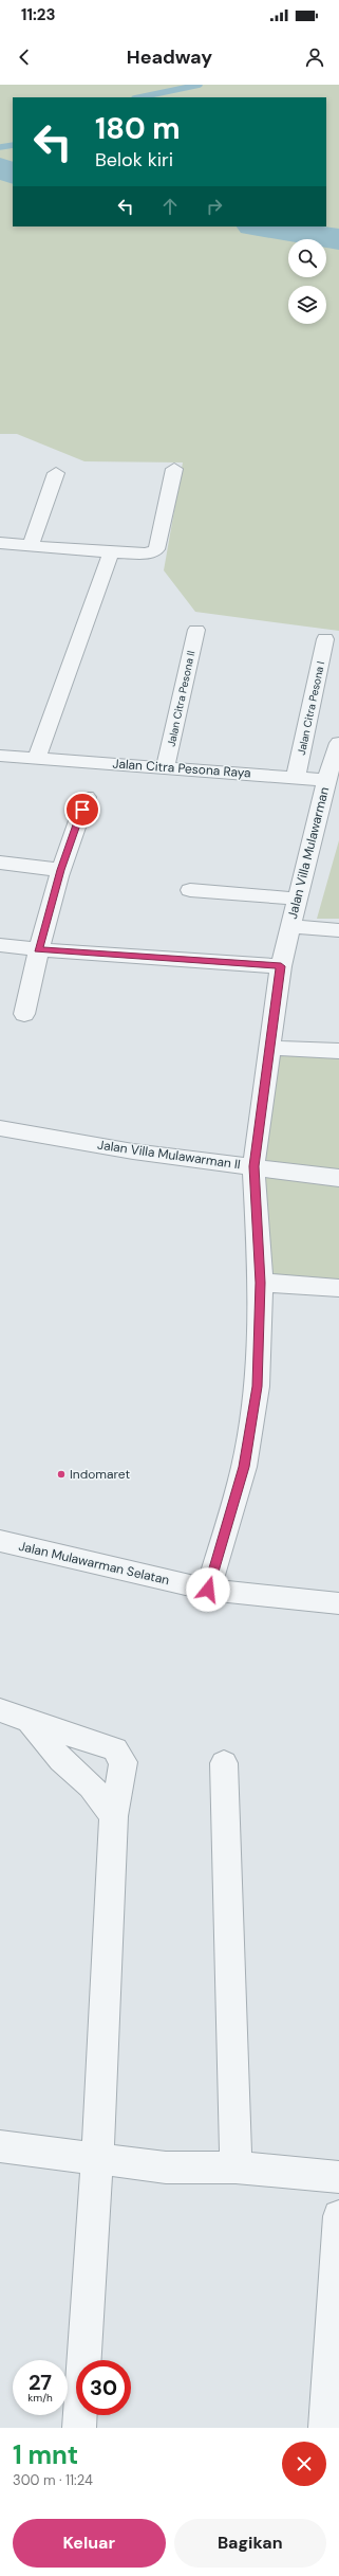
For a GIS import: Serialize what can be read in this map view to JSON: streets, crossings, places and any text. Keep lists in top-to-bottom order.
{
  "streets": {
    "street": [
      "Jalan Citra Pesona II",
      "Jalan Citra Pesona I",
      "Jalan Citra Pesona Raya",
      "Jalan Villa Mulawarman",
      "Jalan Villa Mulawarman II",
      "Jalan Mulawarman Selatan"
    ]
  },
  "crossings": [
    ["Jalan Citra Pesona II", "Jalan Citra Pesona Raya"],
    ["Jalan Citra Pesona I", "Jalan Citra Pesona Raya"],
    ["Jalan Citra Pesona Raya", "Jalan Villa Mulawarman"],
    ["Jalan Villa Mulawarman", "Jalan Villa Mulawarman II"],
    ["Jalan Villa Mulawarman", "Jalan Mulawarman Selatan"]
  ],
  "places": ["Indomaret"],
  "page": {
    "status": "11:23",
    "header": "Headway",
    "turn": ["180 m", "Belok kiri"],
    "speed": "27 km/h",
    "limit": "30",
    "heading": ["1 mnt", "300 m · 11:24"],
    "buttons": ["Keluar", "Bagikan"]
  }
}
